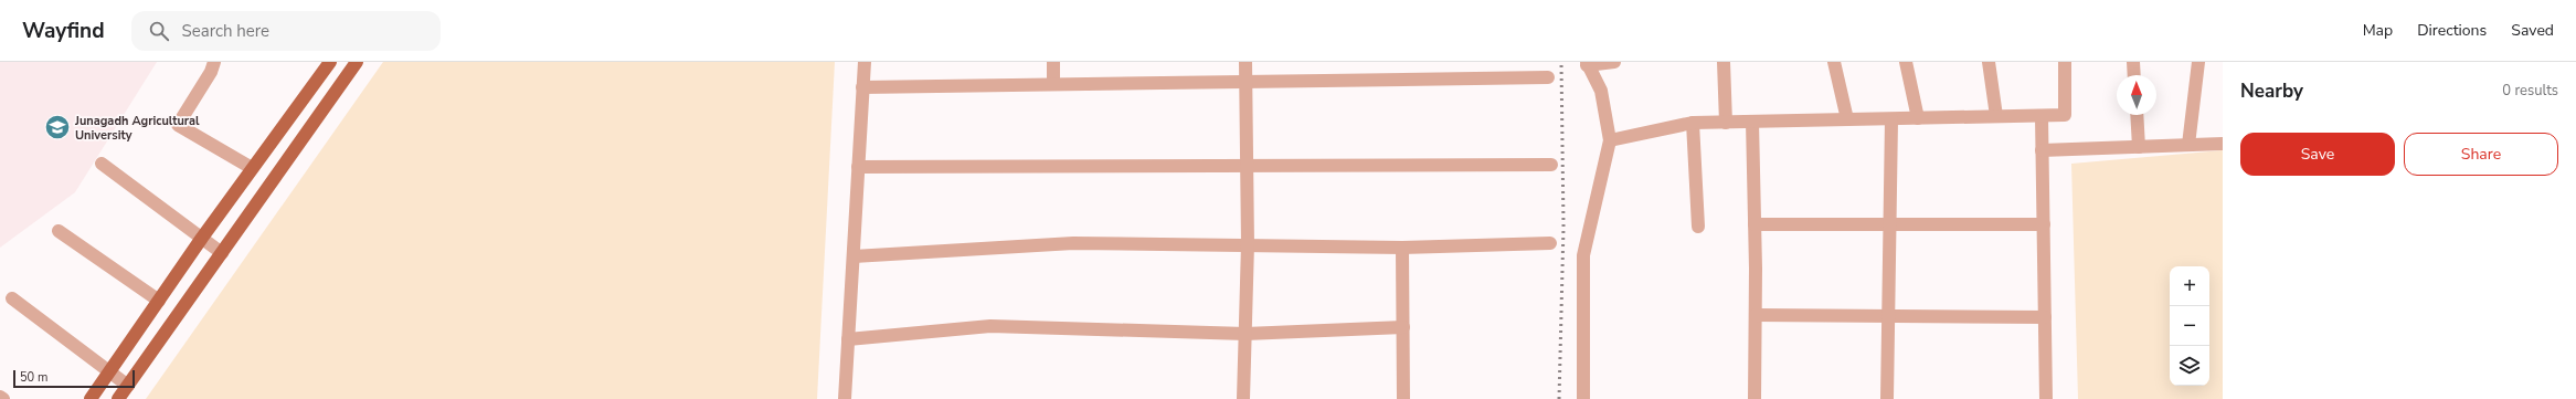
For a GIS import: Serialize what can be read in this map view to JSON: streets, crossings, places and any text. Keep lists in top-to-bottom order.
{
  "places": {
    "school or university": ["Junagadh Agricultural University"]
  },
  "scale_bar": "50 m",
  "north": "top",
  "page": {
    "header": "Wayfind",
    "search": "Search here",
    "nav": ["Map", "Directions", "Saved"],
    "heading": ["Nearby", "0 results"],
    "buttons": ["Save", "Share"],
    "map_buttons": ["+", "−"],
    "scale": "50 m"
  }
}
